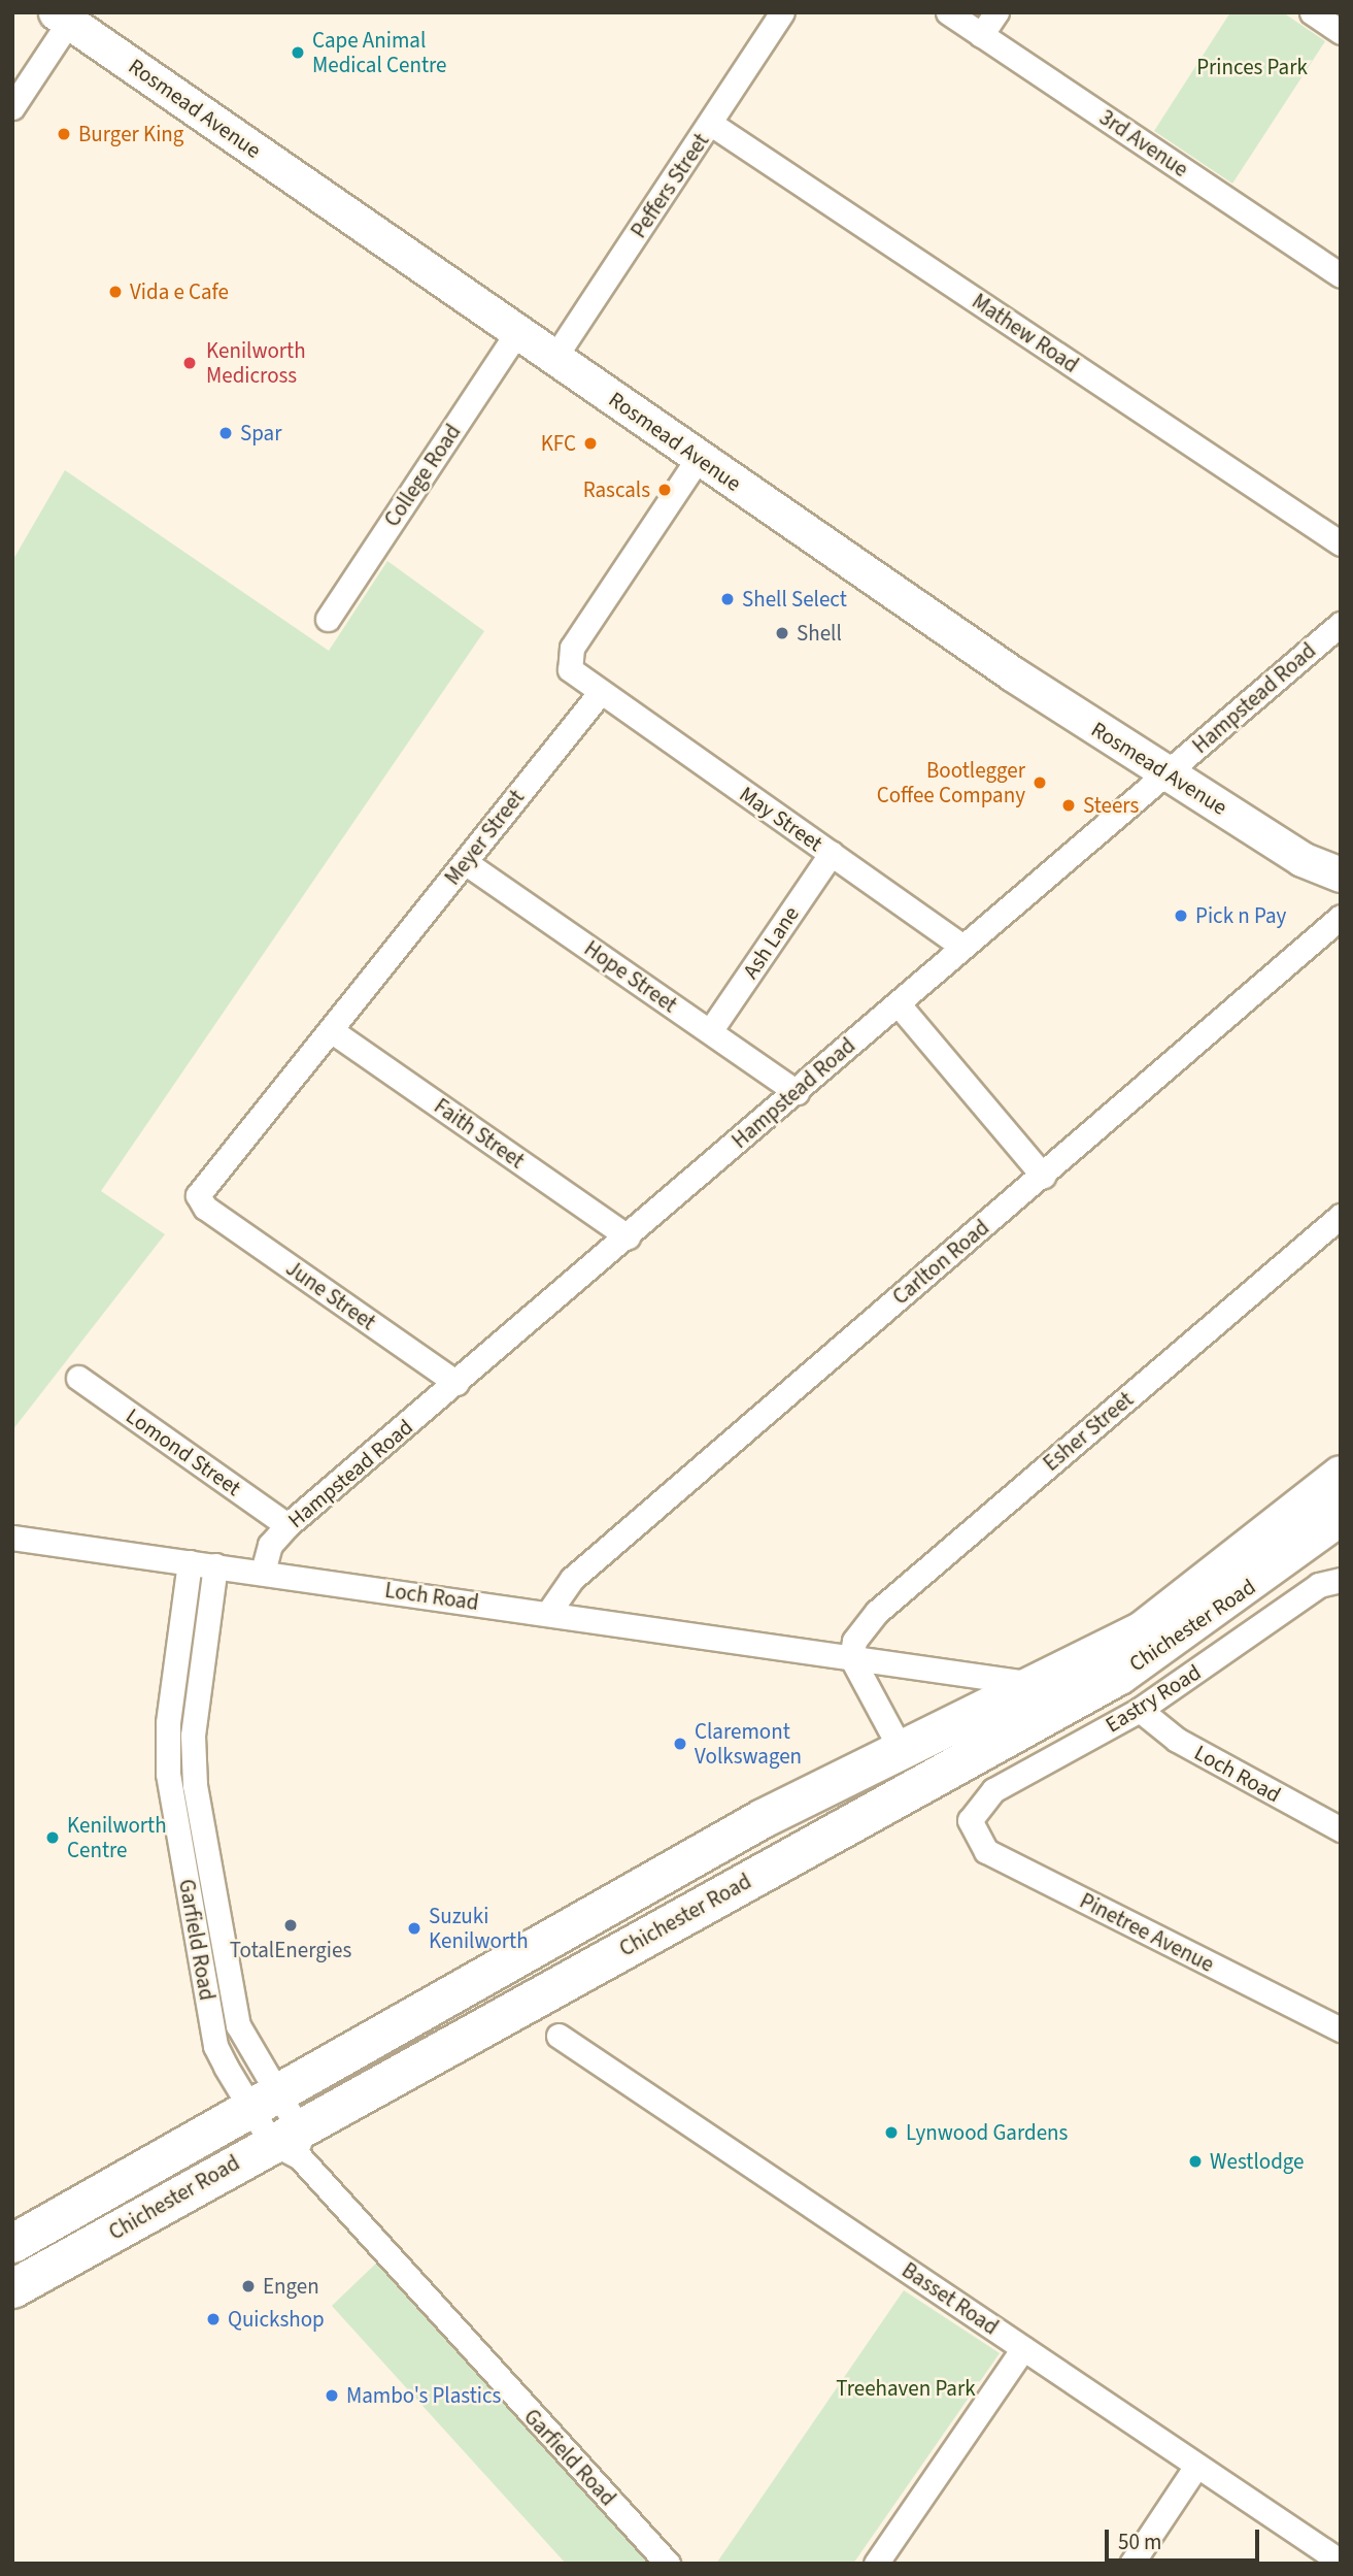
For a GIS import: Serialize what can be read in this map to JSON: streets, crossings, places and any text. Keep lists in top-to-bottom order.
{
  "streets": {
    "main road": ["Rosmead Avenue", "Chichester Road"],
    "street": [
      "3rd Avenue",
      "Peffers Street",
      "Mathew Road",
      "College Road",
      "Hampstead Road",
      "May Street",
      "Meyer Street",
      "Ash Lane",
      "Hope Street",
      "Faith Street",
      "Carlton Road",
      "June Street",
      "Esher Street",
      "Lomond Street",
      "Loch Road",
      "Eastry Road",
      "Pinetree Avenue",
      "Garfield Road",
      "Basset Road"
    ]
  },
  "crossings": [
    ["Rosmead Avenue", "Peffers Street"],
    ["Rosmead Avenue", "College Road"],
    ["Rosmead Avenue", "Hampstead Road"],
    ["Peffers Street", "Mathew Road"],
    ["Hampstead Road", "May Street"],
    ["Hampstead Road", "Hope Street"],
    ["Hampstead Road", "Faith Street"],
    ["Hampstead Road", "June Street"],
    ["Hampstead Road", "Lomond Street"],
    ["Hampstead Road", "Loch Road"],
    ["May Street", "Meyer Street"],
    ["May Street", "Ash Lane"],
    ["Meyer Street", "Hope Street"],
    ["Meyer Street", "Faith Street"],
    ["Meyer Street", "June Street"],
    ["Ash Lane", "Hope Street"],
    ["Carlton Road", "Loch Road"],
    ["Esher Street", "Loch Road"],
    ["Loch Road", "Chichester Road"],
    ["Loch Road", "Eastry Road"],
    ["Loch Road", "Garfield Road"],
    ["Chichester Road", "Garfield Road"],
    ["Eastry Road", "Pinetree Avenue"]
  ],
  "parks": ["Princes Park", "Treehaven Park"],
  "places": [
    "Cape Animal Medical Centre",
    "Burger King",
    "Vida e Cafe",
    "Kenilworth Medicross",
    "Spar",
    "KFC",
    "Rascals",
    "Shell Select",
    "Shell",
    "Bootlegger Coffee Company",
    "Steers",
    "Pick n Pay",
    "Claremont Volkswagen",
    "Kenilworth Centre",
    "TotalEnergies",
    "Suzuki Kenilworth",
    "Lynwood Gardens",
    "Westlodge",
    "Engen",
    "Quickshop",
    "Mambo's Plastics"
  ],
  "scale_bar": "50 m"
}
